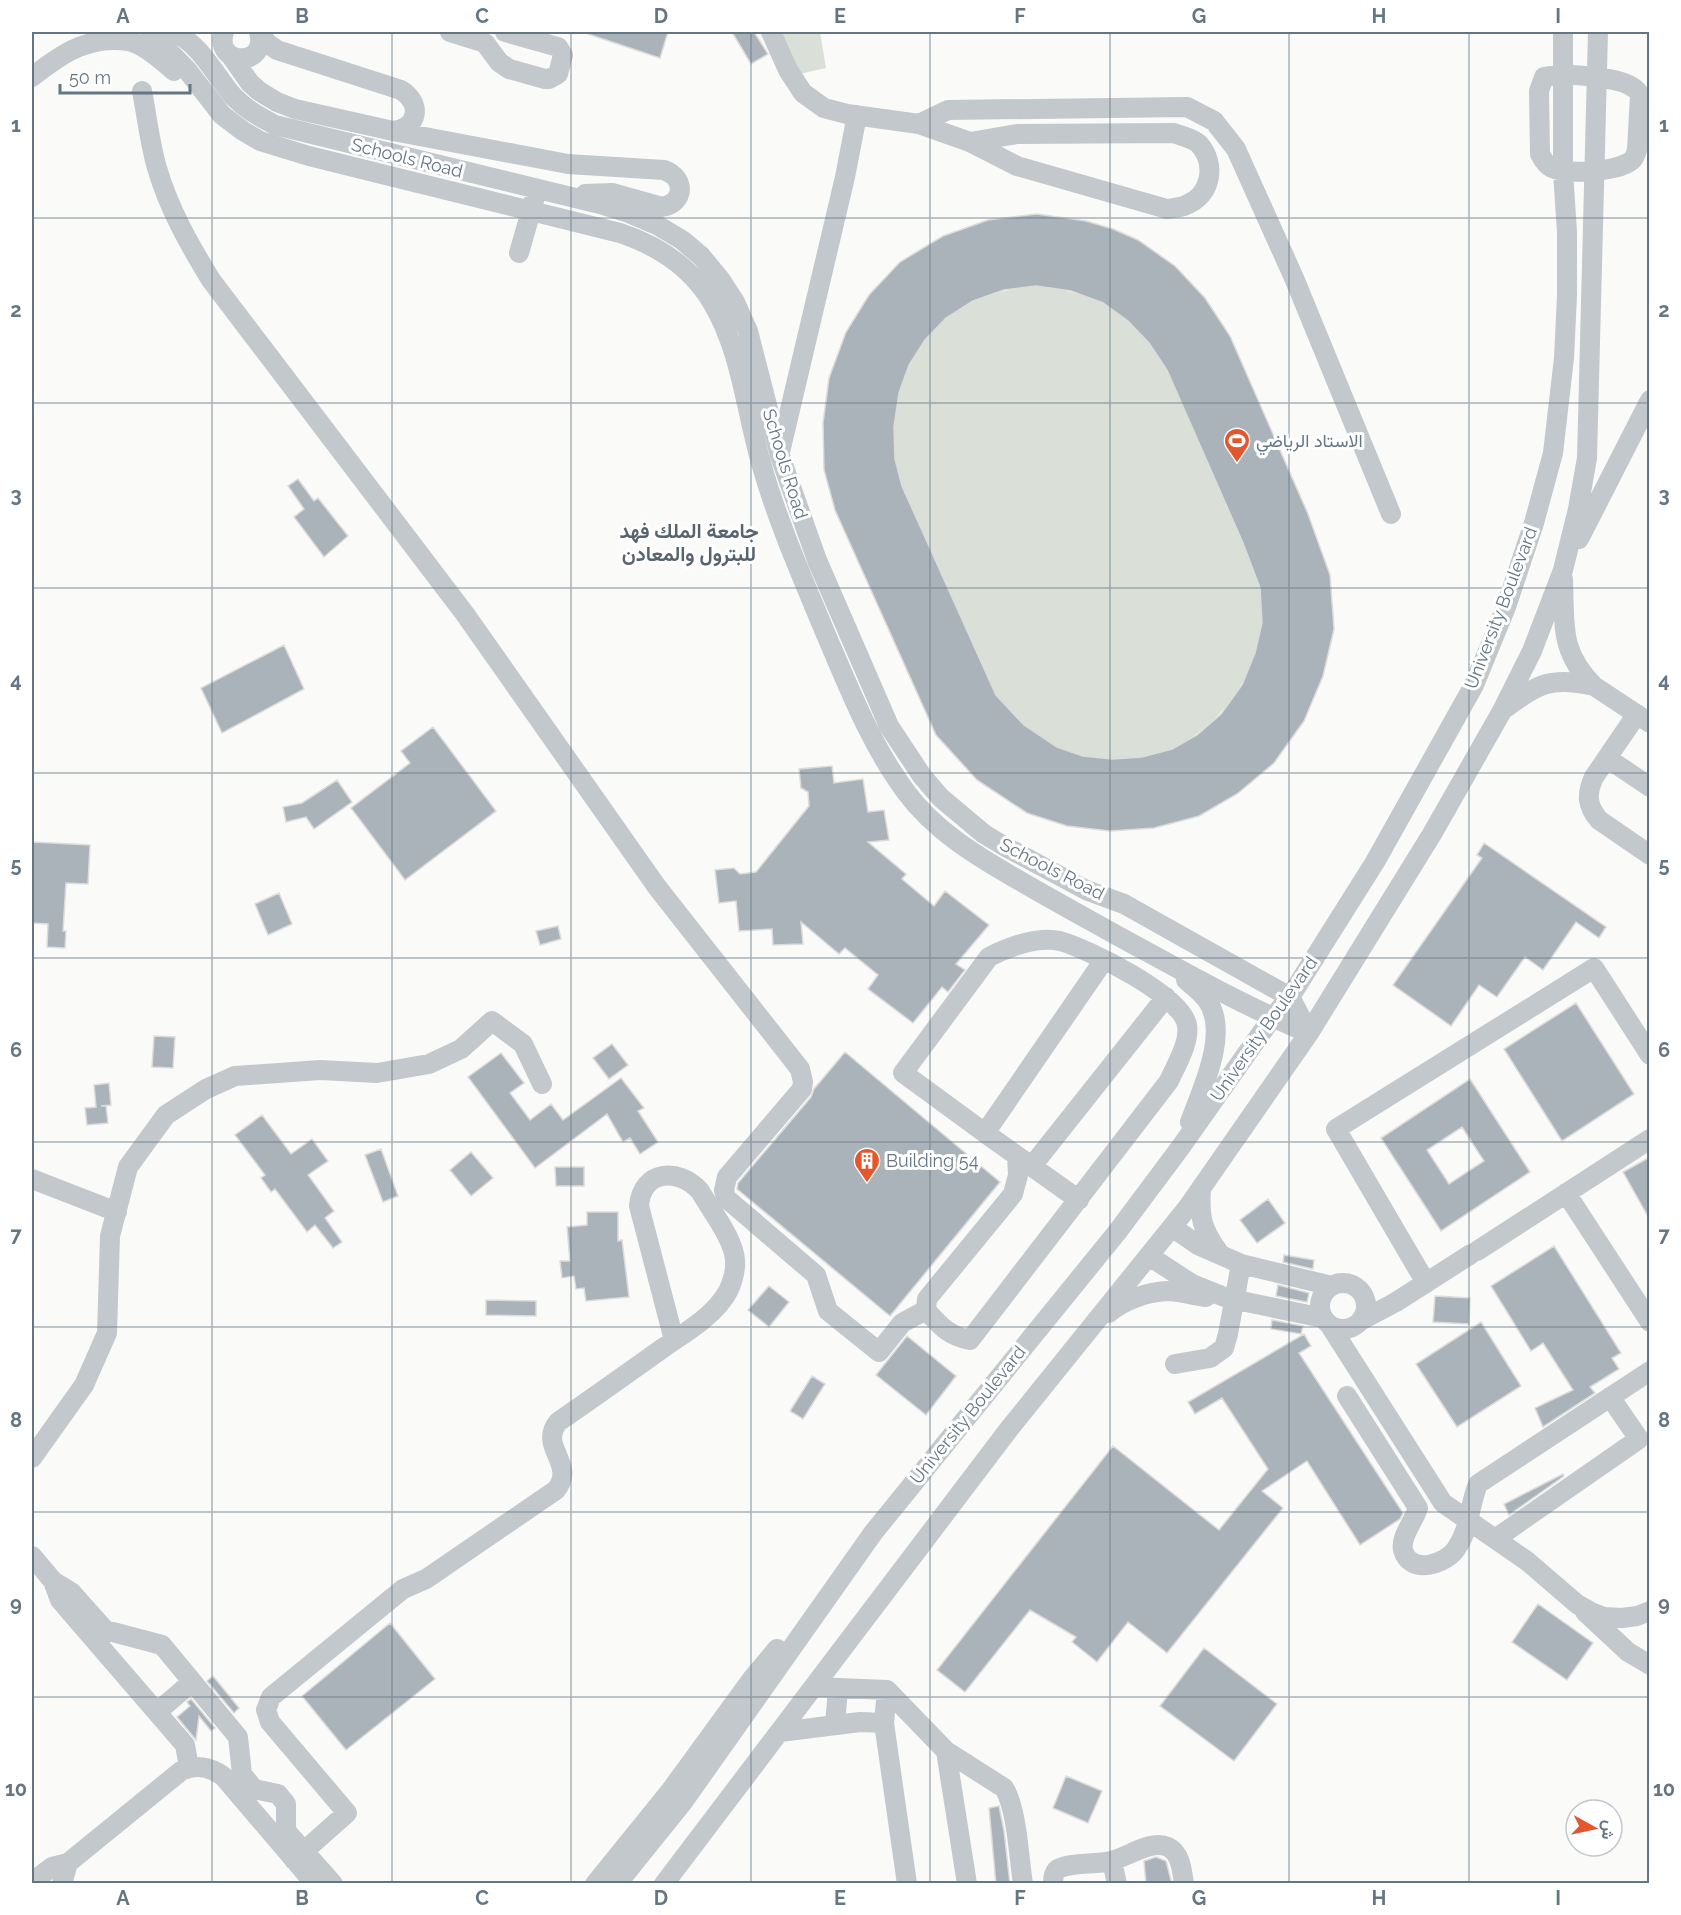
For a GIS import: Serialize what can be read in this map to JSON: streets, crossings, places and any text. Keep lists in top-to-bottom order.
{
  "streets": {
    "street": ["Schools Road", "University Boulevard"]
  },
  "crossings": [
    ["Schools Road", "University Boulevard"]
  ],
  "districts": ["جامعة الملك فهد للبترول والمعادن"],
  "places": {
    "sports": ["الاستاد الرياضي"],
    "building": ["Building 54"]
  },
  "scale_bar": "50 m",
  "north": "right",
  "grid": {
    "columns": [
      "A",
      "B",
      "C",
      "D",
      "E",
      "F",
      "G",
      "H",
      "I"
    ],
    "rows": [
      "1",
      "2",
      "3",
      "4",
      "5",
      "6",
      "7",
      "8",
      "9",
      "10"
    ]
  }
}
